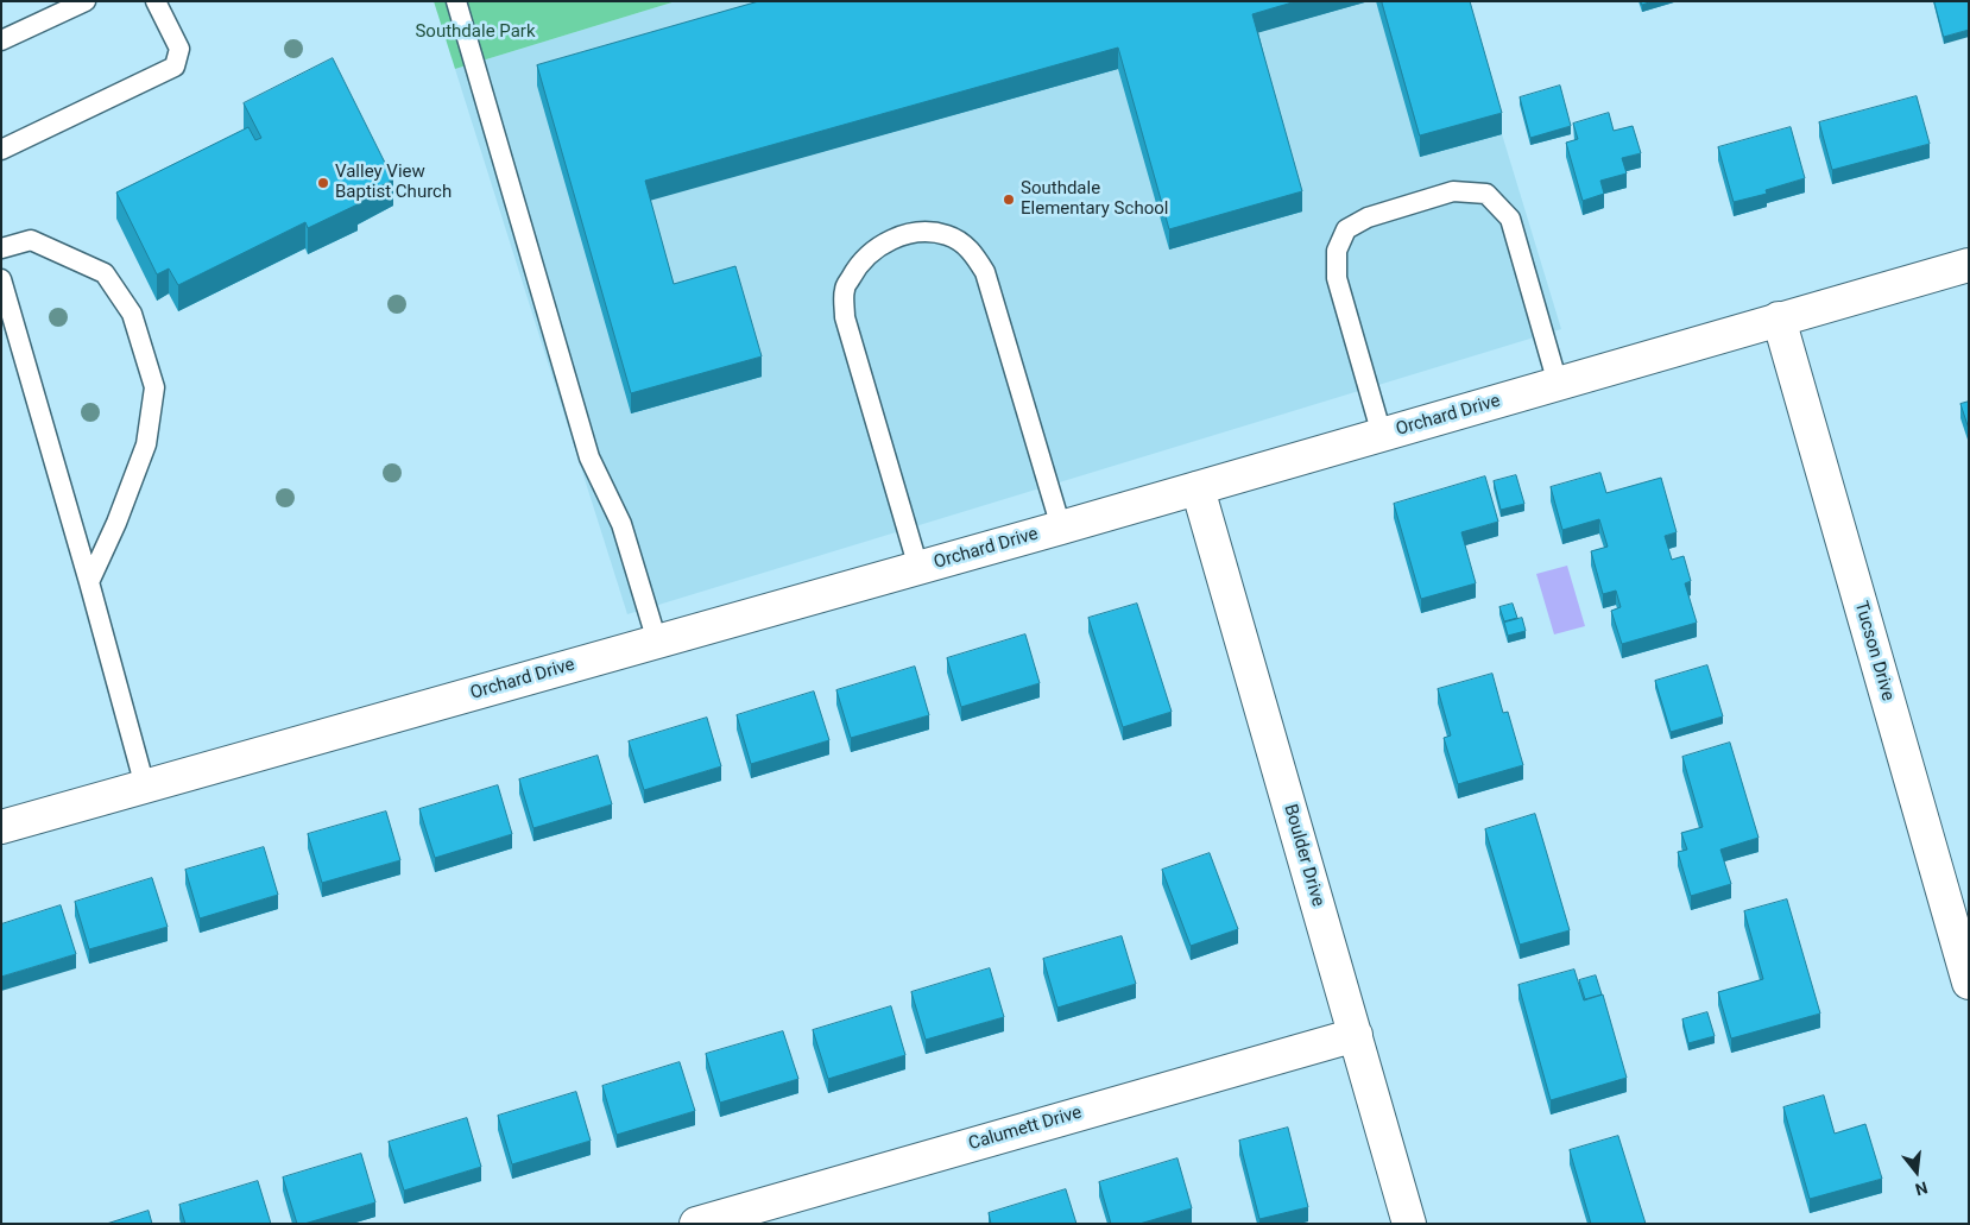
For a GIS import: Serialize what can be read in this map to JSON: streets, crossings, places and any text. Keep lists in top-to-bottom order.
{
  "streets": {
    "street": [
      "Orchard Drive",
      "Tucson Drive",
      "Boulder Drive",
      "Calumett Drive"
    ]
  },
  "crossings": [
    ["Orchard Drive", "Tucson Drive"],
    ["Orchard Drive", "Boulder Drive"],
    ["Boulder Drive", "Calumett Drive"]
  ],
  "parks": ["Southdale Park"],
  "places": ["Valley View Baptist Church", "Southdale Elementary School"],
  "north": "bottom"
}
